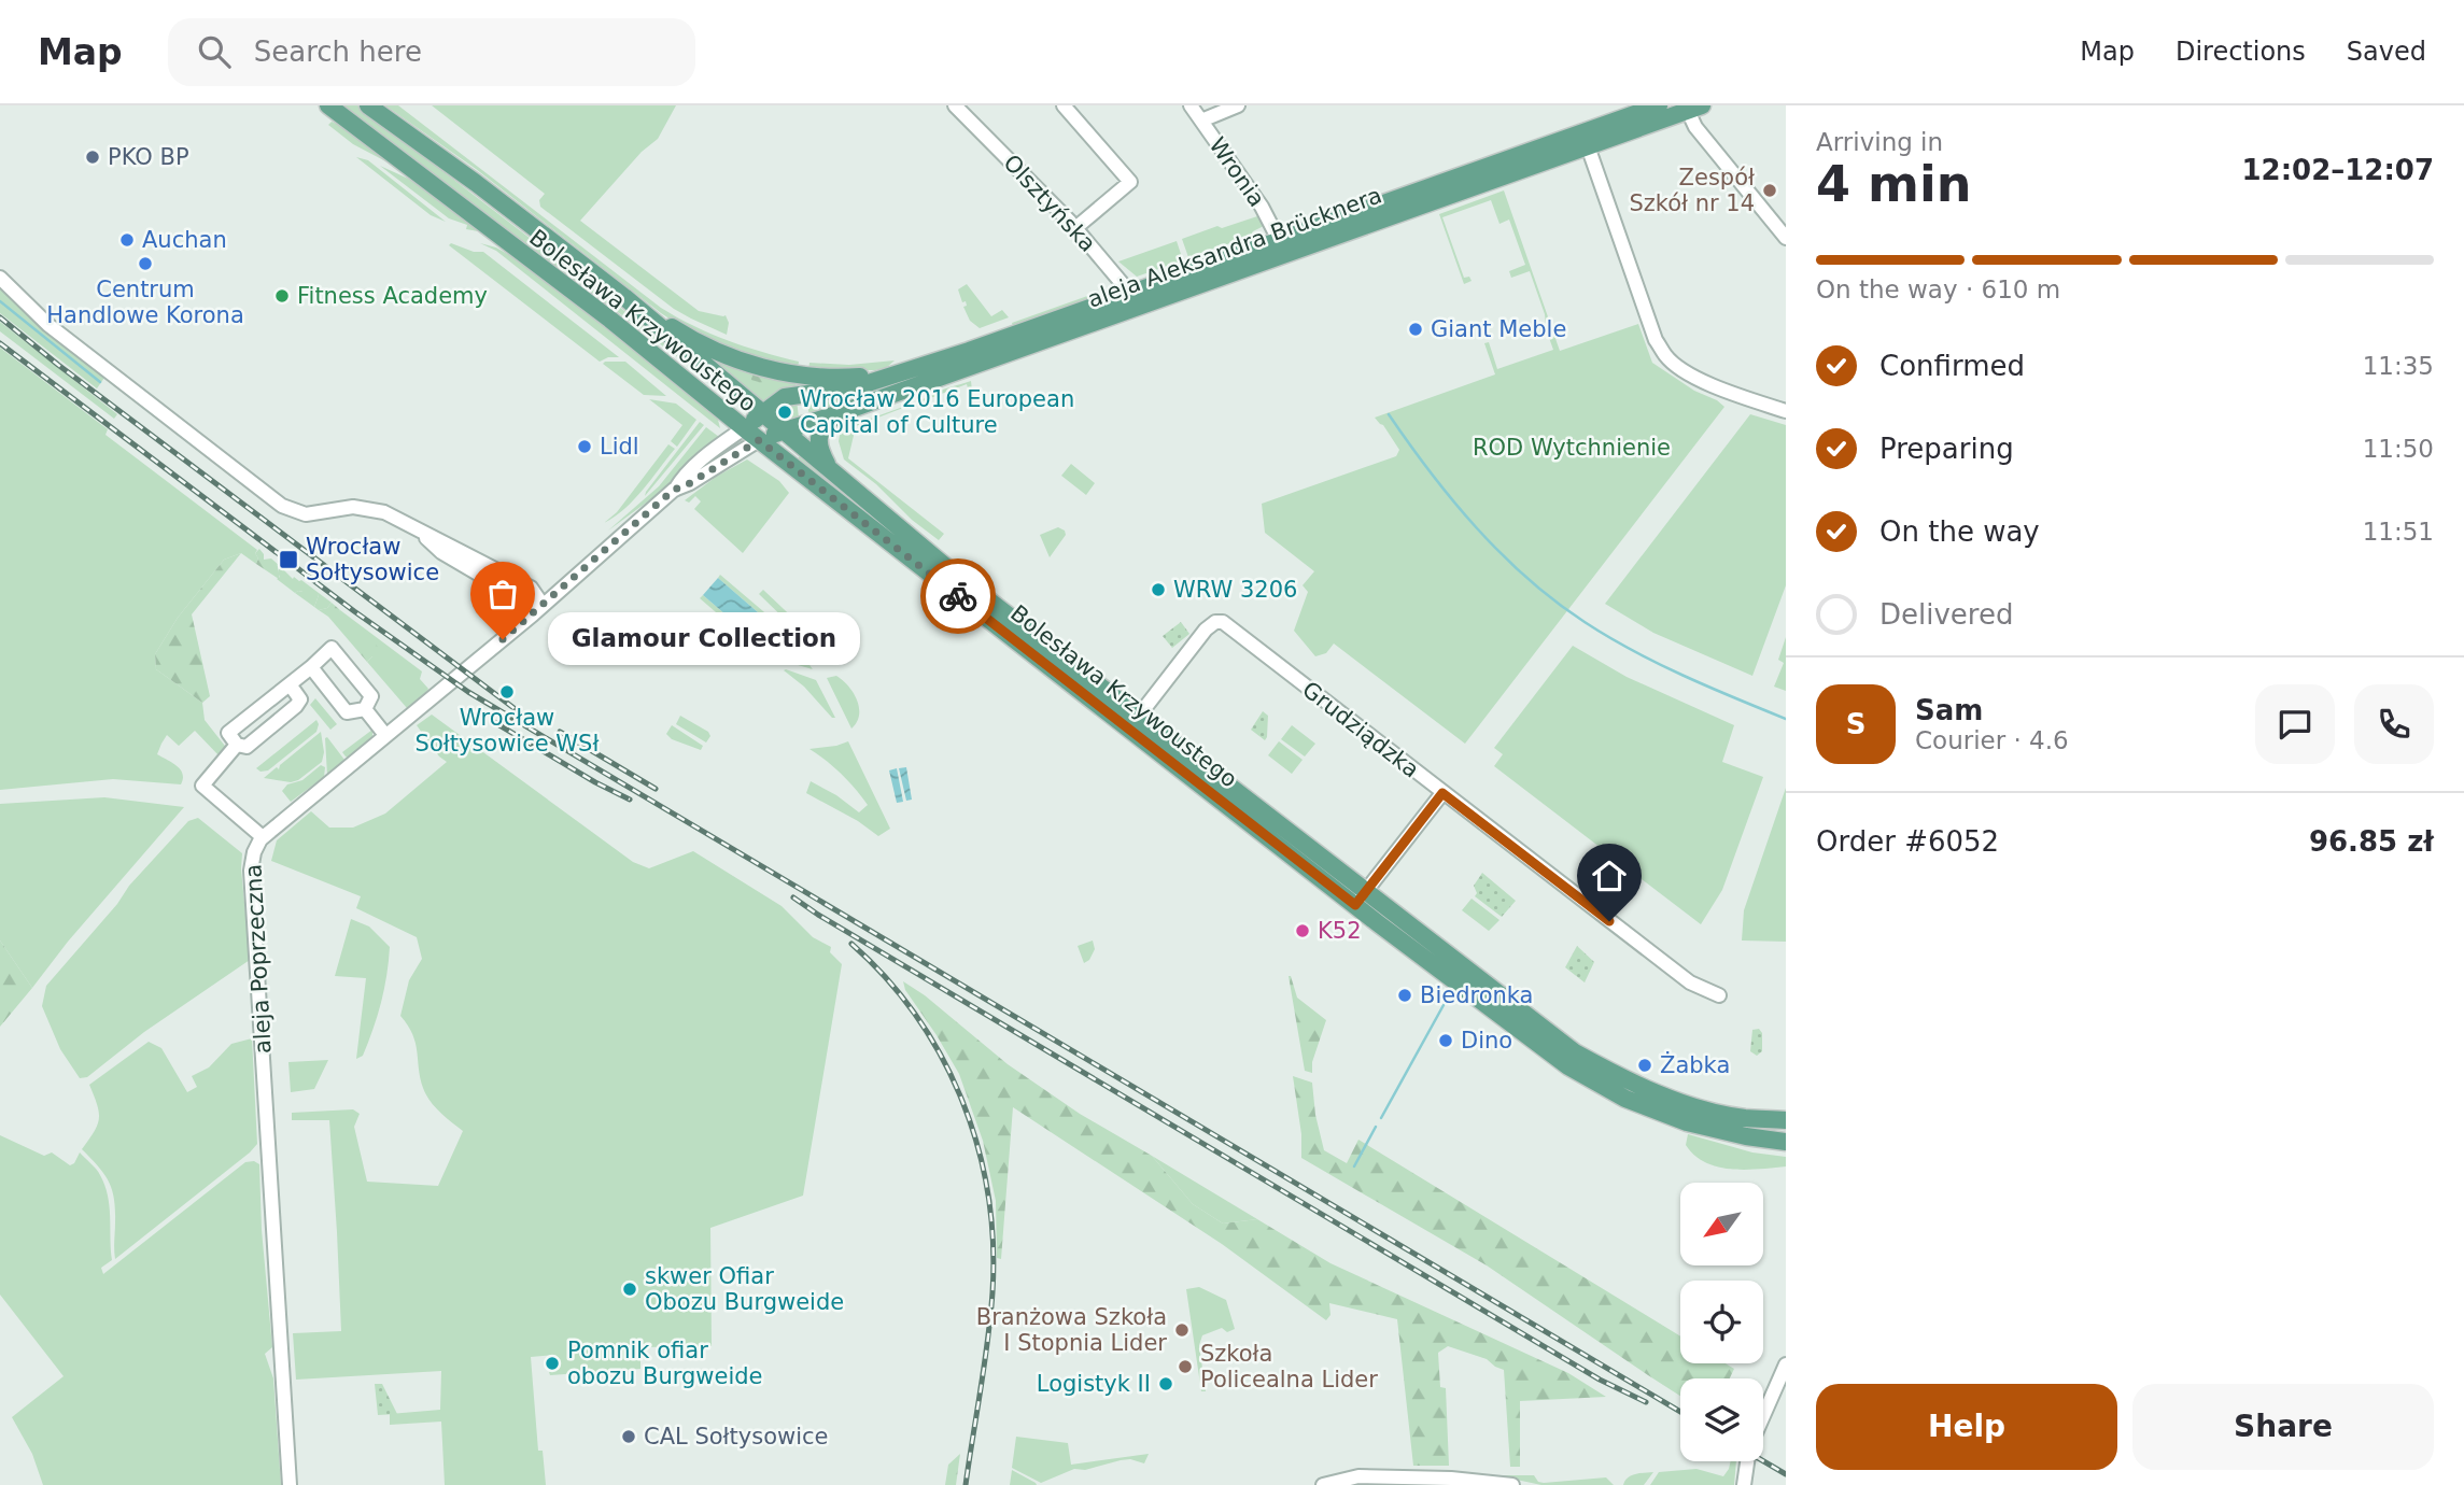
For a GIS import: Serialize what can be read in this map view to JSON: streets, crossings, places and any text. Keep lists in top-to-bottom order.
{
  "streets": {
    "main road": ["aleja Aleksandra Brücknera", "Bolesława Krzywoustego"],
    "street": [
      "Wronia",
      "Olsztyńska",
      "Grudziądzka",
      "aleja Poprzeczna"
    ]
  },
  "crossings": [
    ["Wronia", "aleja Aleksandra Brücknera"],
    ["Olsztyńska", "aleja Aleksandra Brücknera"],
    ["aleja Aleksandra Brücknera", "Bolesława Krzywoustego"],
    ["aleja Aleksandra Brücknera", "aleja Poprzeczna"],
    ["Bolesława Krzywoustego", "Grudziądzka"],
    ["Bolesława Krzywoustego", "aleja Poprzeczna"]
  ],
  "parks": ["ROD Wytchnienie"],
  "places": {
    "other": [
      "PKO BP",
      "Zespół Szkół nr 14",
      "Auchan",
      "Centrum Handlowe Korona",
      "Fitness Academy",
      "Giant Meble",
      "Wrocław 2016 European Capital of Culture",
      "Lidl",
      "WRW 3206",
      "Glamour Collection",
      "Wrocław Sołtysowice WSł",
      "K52",
      "Biedronka",
      "Dino",
      "Żabka",
      "skwer Ofiar Obozu Burgweide",
      "Branżowa Szkoła I Stopnia Lider",
      "Pomnik ofiar obozu Burgweide",
      "Szkoła Policealna Lider",
      "Logistyk II",
      "CAL Sołtysowice"
    ],
    "transit": ["Wrocław Sołtysowice"]
  },
  "north": "bottom left",
  "page": {
    "header": "Map",
    "search": "Search here",
    "nav": ["Map", "Directions", "Saved"],
    "heading": ["4 min", "Arriving in", "12:02–12:07"],
    "panel": [
      "Sam",
      "Courier · 4.6",
      "Order #6052",
      "96.85 zł"
    ],
    "bar": "On the way · 610 m",
    "list": [
      ["Confirmed", "11:35"],
      ["Preparing", "11:50"],
      ["On the way", "11:51"],
      "Delivered"
    ],
    "bubble": "Glamour Collection",
    "round": "S",
    "buttons": ["Help", "Share"]
  }
}
